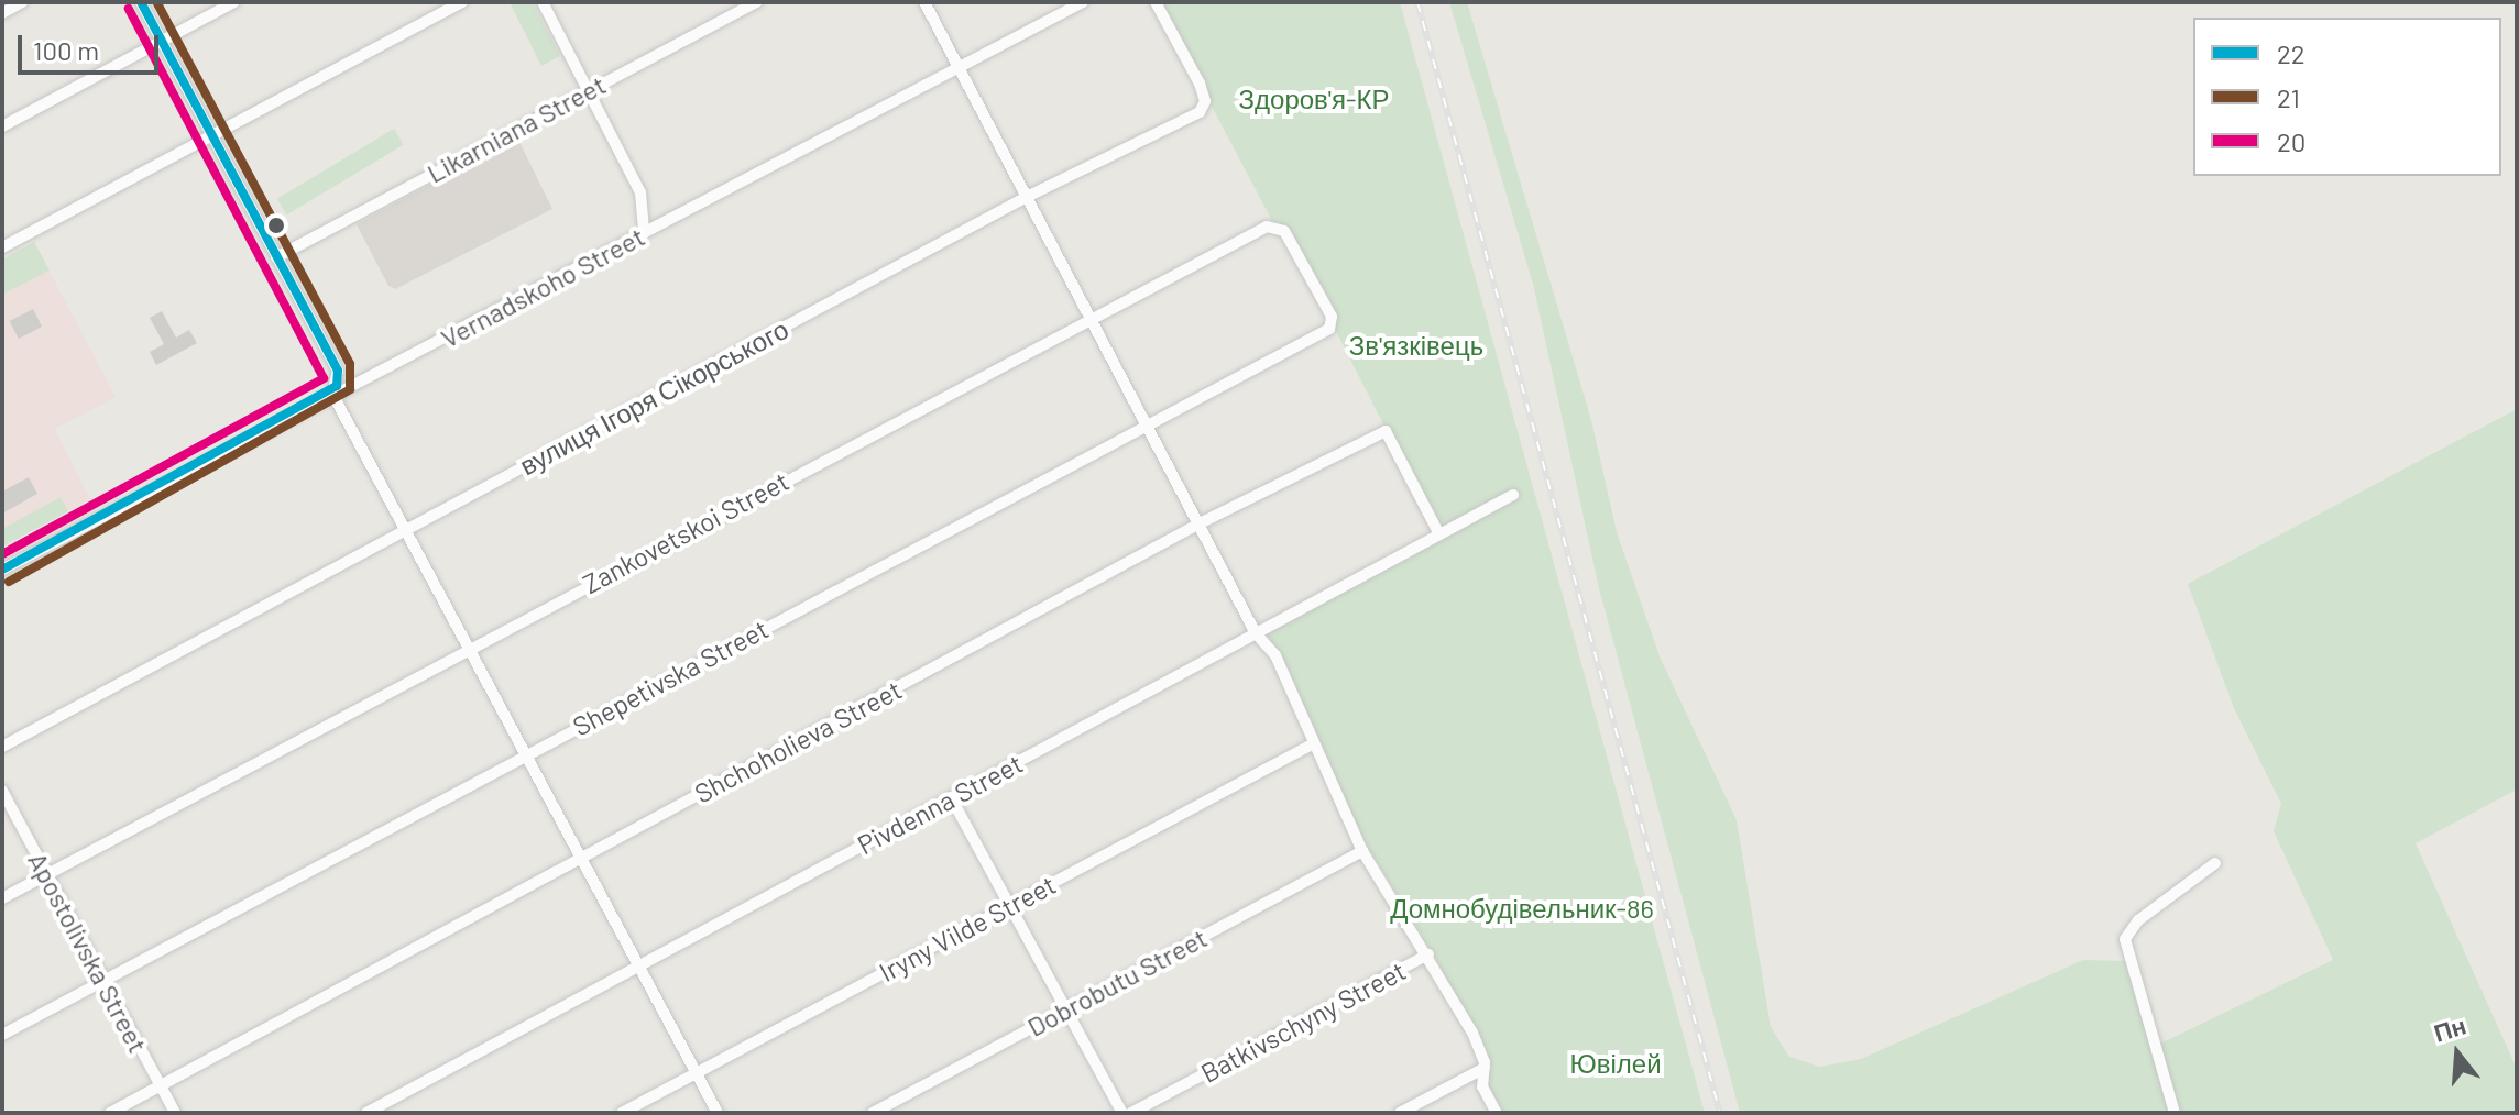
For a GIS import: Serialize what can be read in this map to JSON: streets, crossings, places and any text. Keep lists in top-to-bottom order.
{
  "streets": {
    "street": [
      "Likarniana Street",
      "Vernadskoho Street",
      "вулиця Ігоря Сікорського",
      "Zankovetskoi Street",
      "Shepetivska Street",
      "Shchoholieva Street",
      "Pivdenna Street",
      "Iryny Vilde Street",
      "Apostolivska Street",
      "Dobrobutu Street",
      "Batkivschyny Street"
    ]
  },
  "crossings": [
    ["Zankovetskoi Street", "Shepetivska Street"],
    ["Zankovetskoi Street", "Apostolivska Street"],
    ["Shepetivska Street", "Apostolivska Street"],
    ["Shchoholieva Street", "Pivdenna Street"],
    ["Shchoholieva Street", "Apostolivska Street"]
  ],
  "parks": [
    "Здоров'я-КР",
    "Зв'язківець",
    "Домнобудівельник-86",
    "Ювілей"
  ],
  "lines": ["transit line 22", "transit line 21", "transit line 20"],
  "legend": ["22", "21", "20"],
  "scale_bar": "100 m",
  "north": "top"
}
